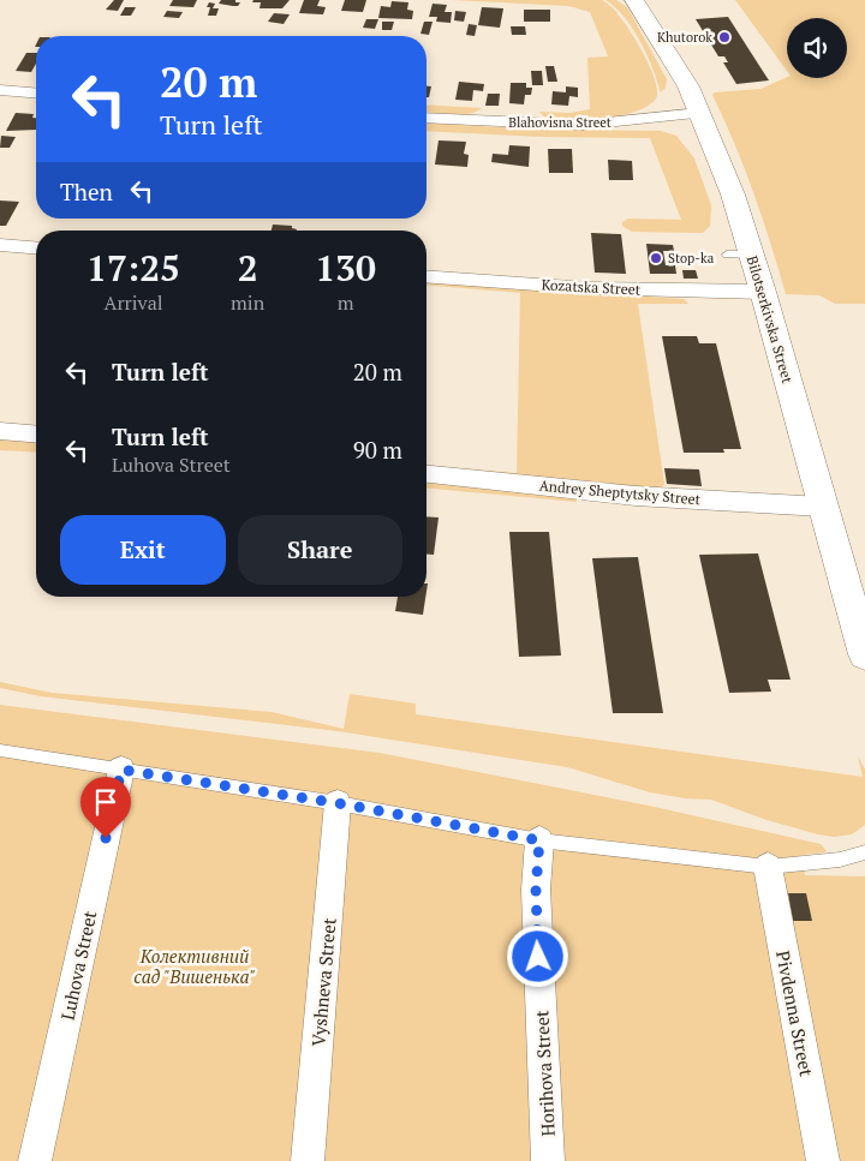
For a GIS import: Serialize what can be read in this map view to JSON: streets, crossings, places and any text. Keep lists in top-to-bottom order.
{
  "streets": {
    "main road": ["Bilotserkivska Street"],
    "street": [
      "Blahovisna Street",
      "Kozatska Street",
      "Andrey Sheptytsky Street",
      "Luhova Street",
      "Vyshneva Street",
      "Pivdenna Street",
      "Horihova Street"
    ]
  },
  "crossings": [
    ["Blahovisna Street", "Bilotserkivska Street"],
    ["Kozatska Street", "Bilotserkivska Street"],
    ["Bilotserkivska Street", "Andrey Sheptytsky Street"]
  ],
  "parks": ["Колективний сад \"Вишенька\""],
  "places": ["Khutorok", "Stop-ka"],
  "page": {
    "turn": ["20 m", "Turn left"],
    "then": "Then",
    "eta": [
      "17:25",
      "Arrival",
      "2",
      "min",
      "130",
      "m"
    ],
    "list": [
      {
        "name": "Turn left",
        "value": "20 m"
      },
      {
        "name": "Turn left",
        "note": "Luhova Street",
        "value": "90 m"
      }
    ],
    "buttons": ["Exit", "Share"]
  }
}
